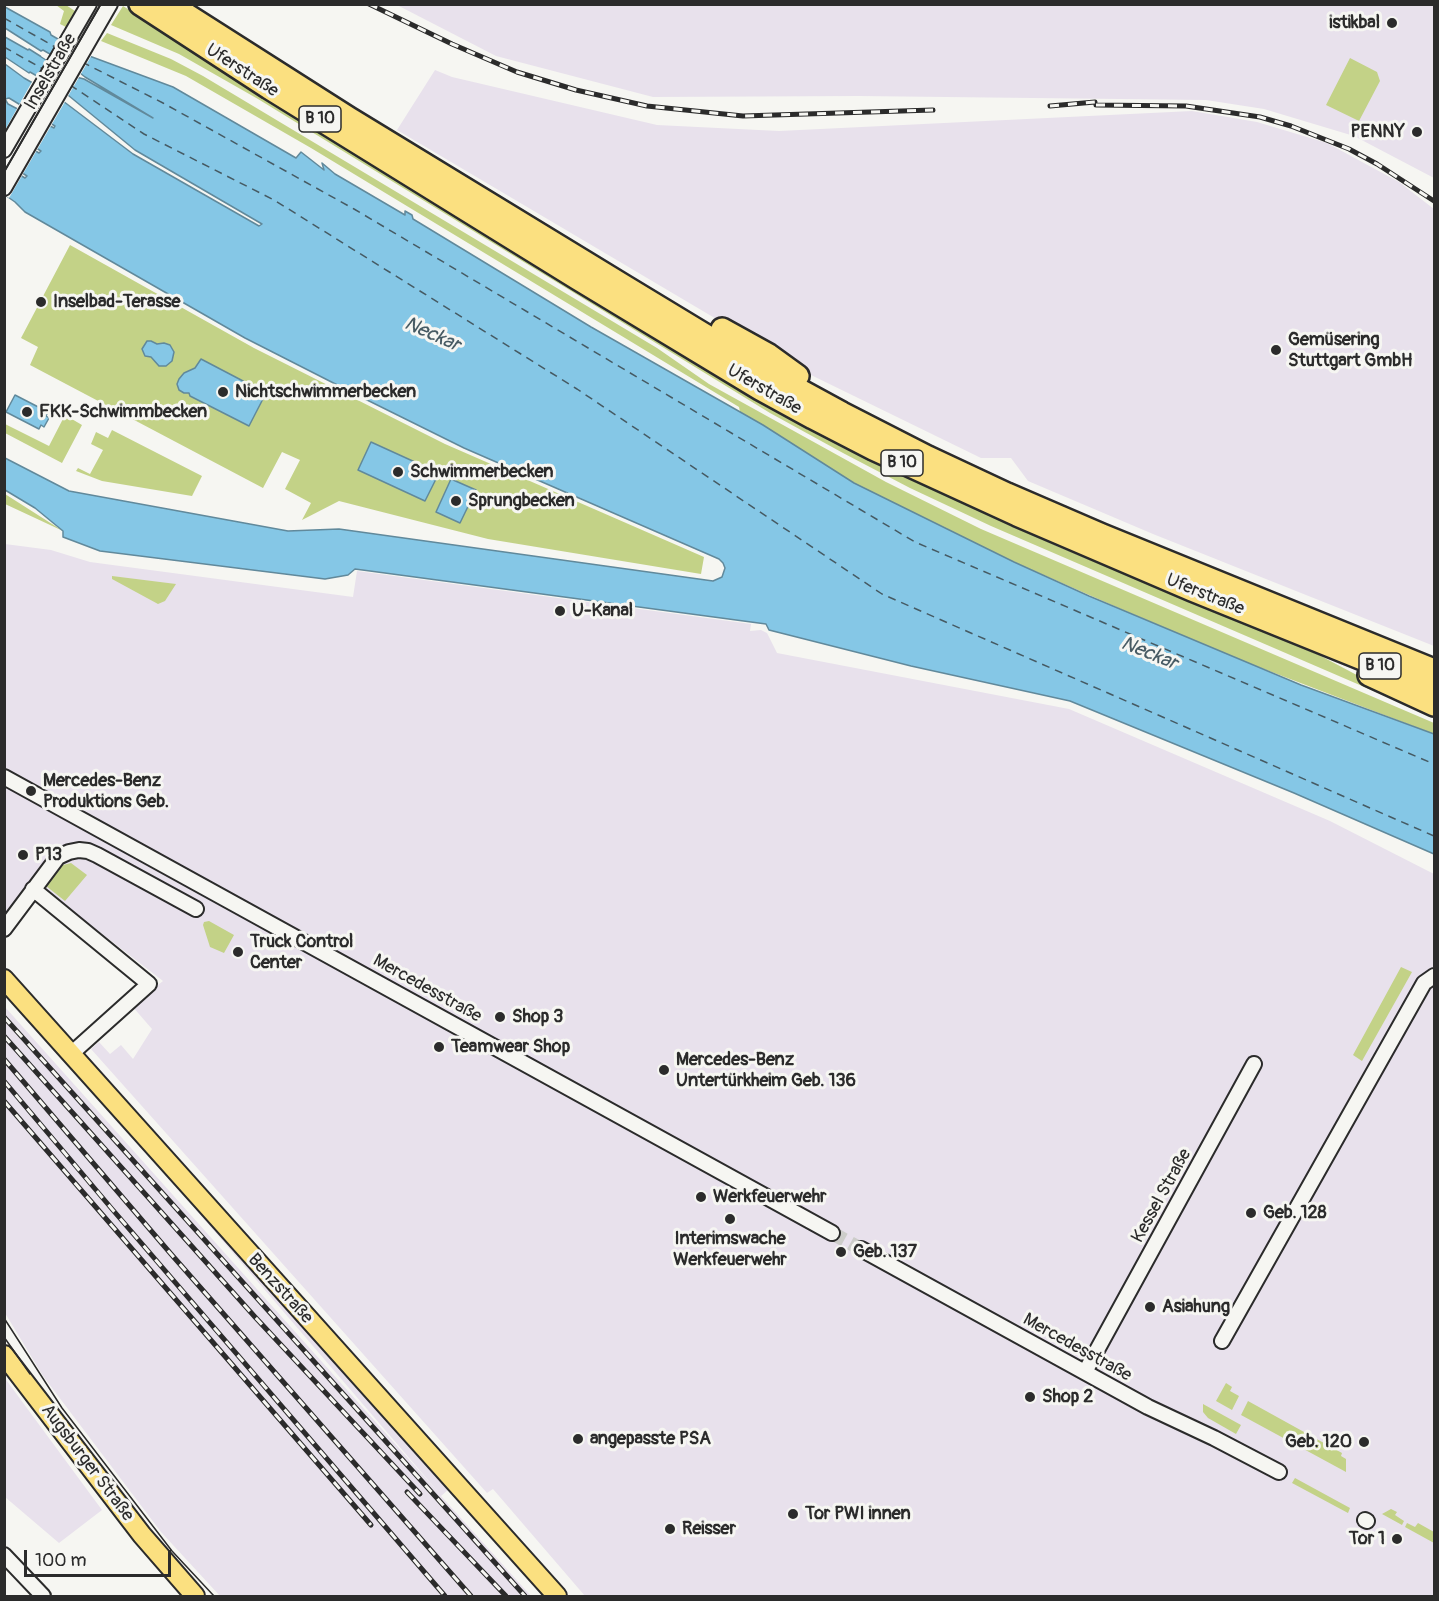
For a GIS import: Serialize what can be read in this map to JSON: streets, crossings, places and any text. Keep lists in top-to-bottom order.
{
  "streets": {
    "highway": ["Uferstraße", "B 10"],
    "main road": ["Benzstraße", "Augsburger Straße"],
    "street": ["Inselstraße", "Mercedesstraße", "Kessel Straße"]
  },
  "crossings": [
    ["Mercedesstraße", "Kessel Straße"]
  ],
  "water": ["Neckar"],
  "places": [
    "istikbal",
    "PENNY",
    "Inselbad-Terasse",
    "Gemüsering Stuttgart GmbH",
    "Nichtschwimmerbecken",
    "FKK-Schwimmbecken",
    "Schwimmerbecken",
    "Sprungbecken",
    "U-Kanal",
    "Mercedes-Benz Produktions Geb.",
    "P13",
    "Truck Control Center",
    "Shop 3",
    "Teamwear Shop",
    "Mercedes-Benz Untertürkheim Geb. 136",
    "Werkfeuerwehr",
    "Geb. 128",
    "Interimswache Werkfeuerwehr",
    "Geb. 137",
    "Asiahung",
    "Shop 2",
    "angepasste PSA",
    "Geb. 120",
    "Tor PWI innen",
    "Reisser",
    "Tor 1"
  ],
  "scale_bar": "100 m"
}
